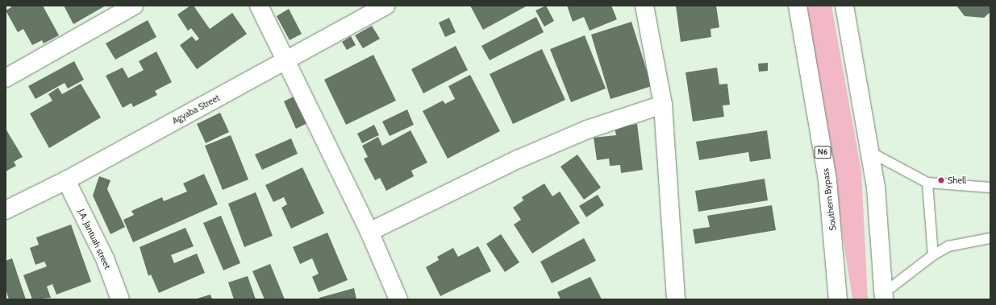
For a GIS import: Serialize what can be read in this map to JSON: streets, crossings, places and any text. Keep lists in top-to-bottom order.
{
  "streets": {
    "main road": [
      "Agyaba Street",
      "N6",
      "Southern Bypass",
      "J.A. Jantuah street"
    ]
  },
  "crossings": [
    ["Agyaba Street", "J.A. Jantuah street"]
  ],
  "places": ["Shell"]
}
